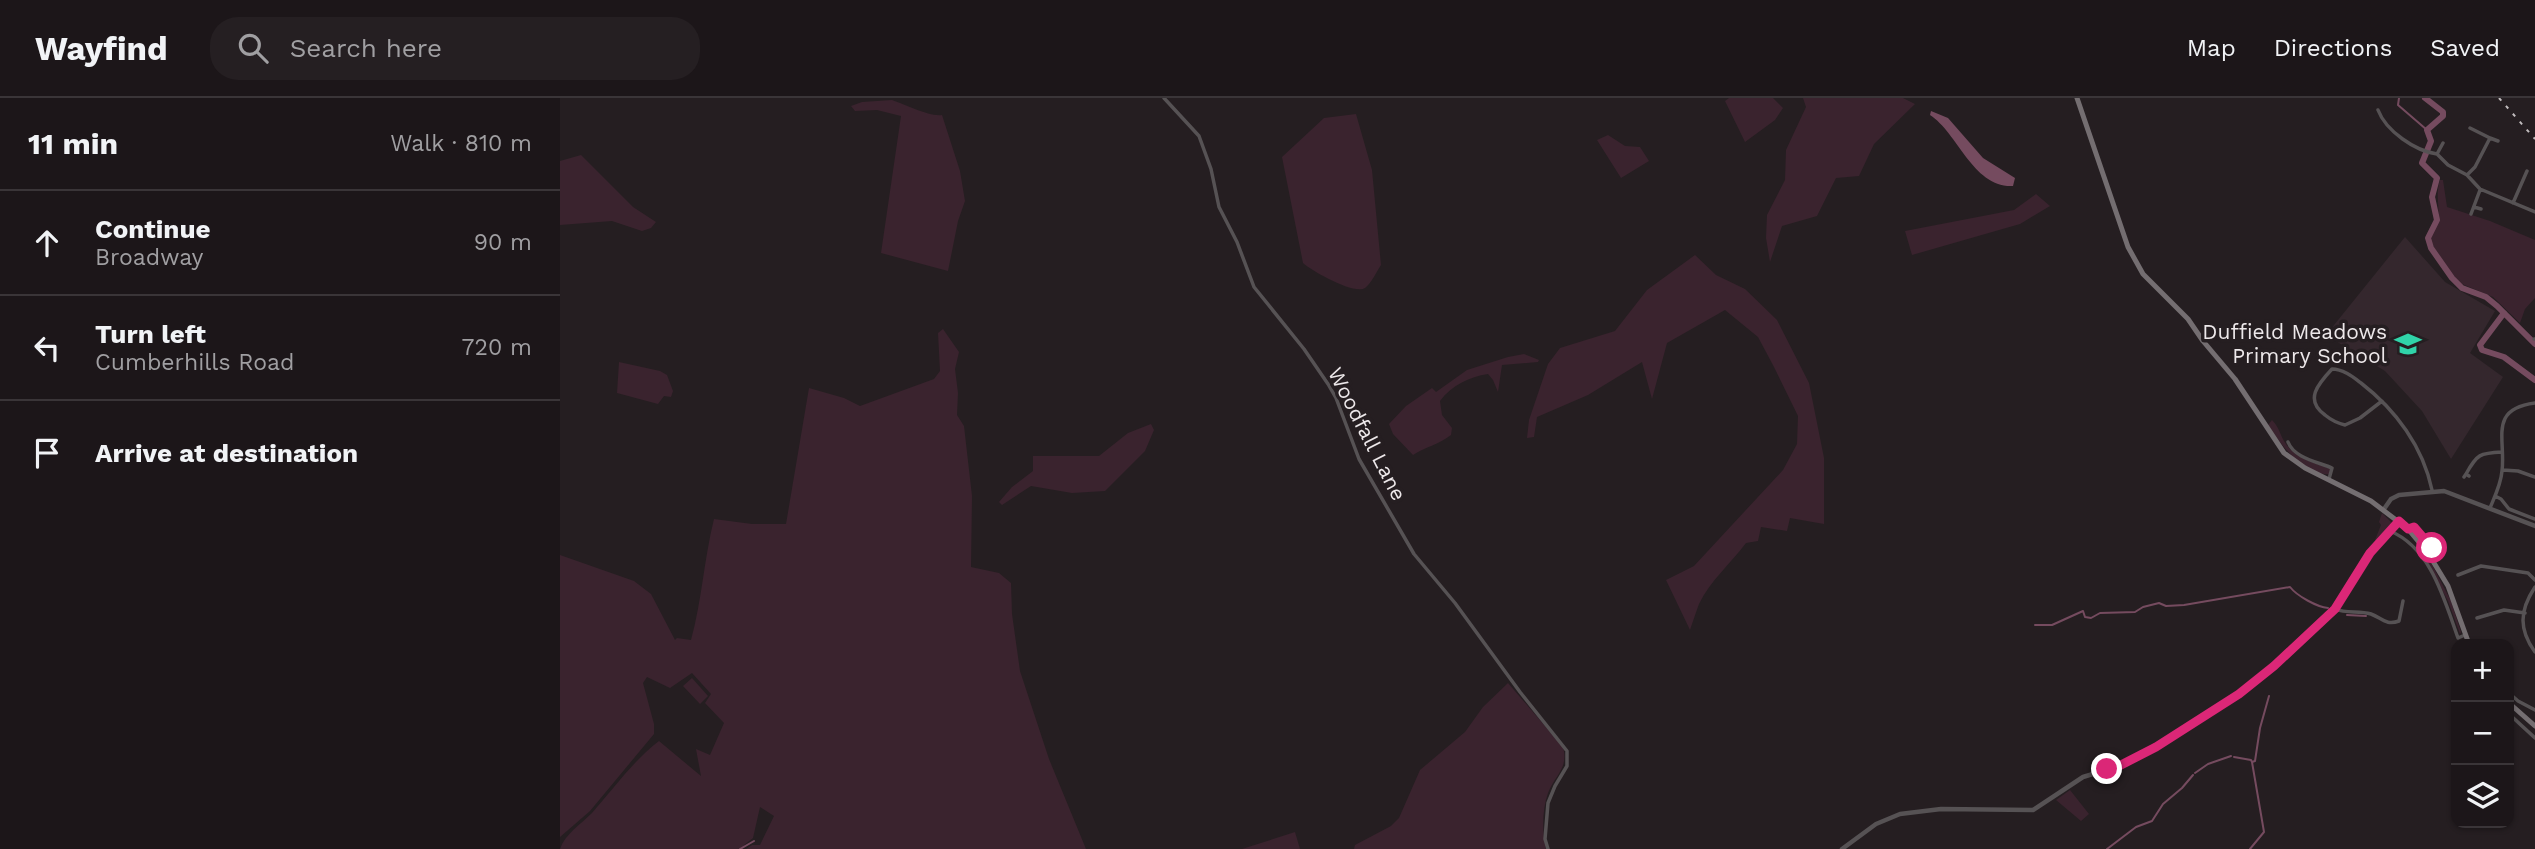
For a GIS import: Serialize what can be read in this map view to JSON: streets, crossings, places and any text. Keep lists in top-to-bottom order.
{
  "streets": {
    "street": ["Woodfall Lane"]
  },
  "places": {
    "school or university": ["Duffield Meadows Primary School"]
  },
  "page": {
    "header": "Wayfind",
    "search": "Search here",
    "nav": ["Map", "Directions", "Saved"],
    "heading": ["11 min", "Walk · 810 m"],
    "list": [
      ["Continue", "Broadway", "90 m"],
      ["Turn left", "Cumberhills Road", "720 m"],
      "Arrive at destination"
    ],
    "map_buttons": ["+", "−"]
  }
}
